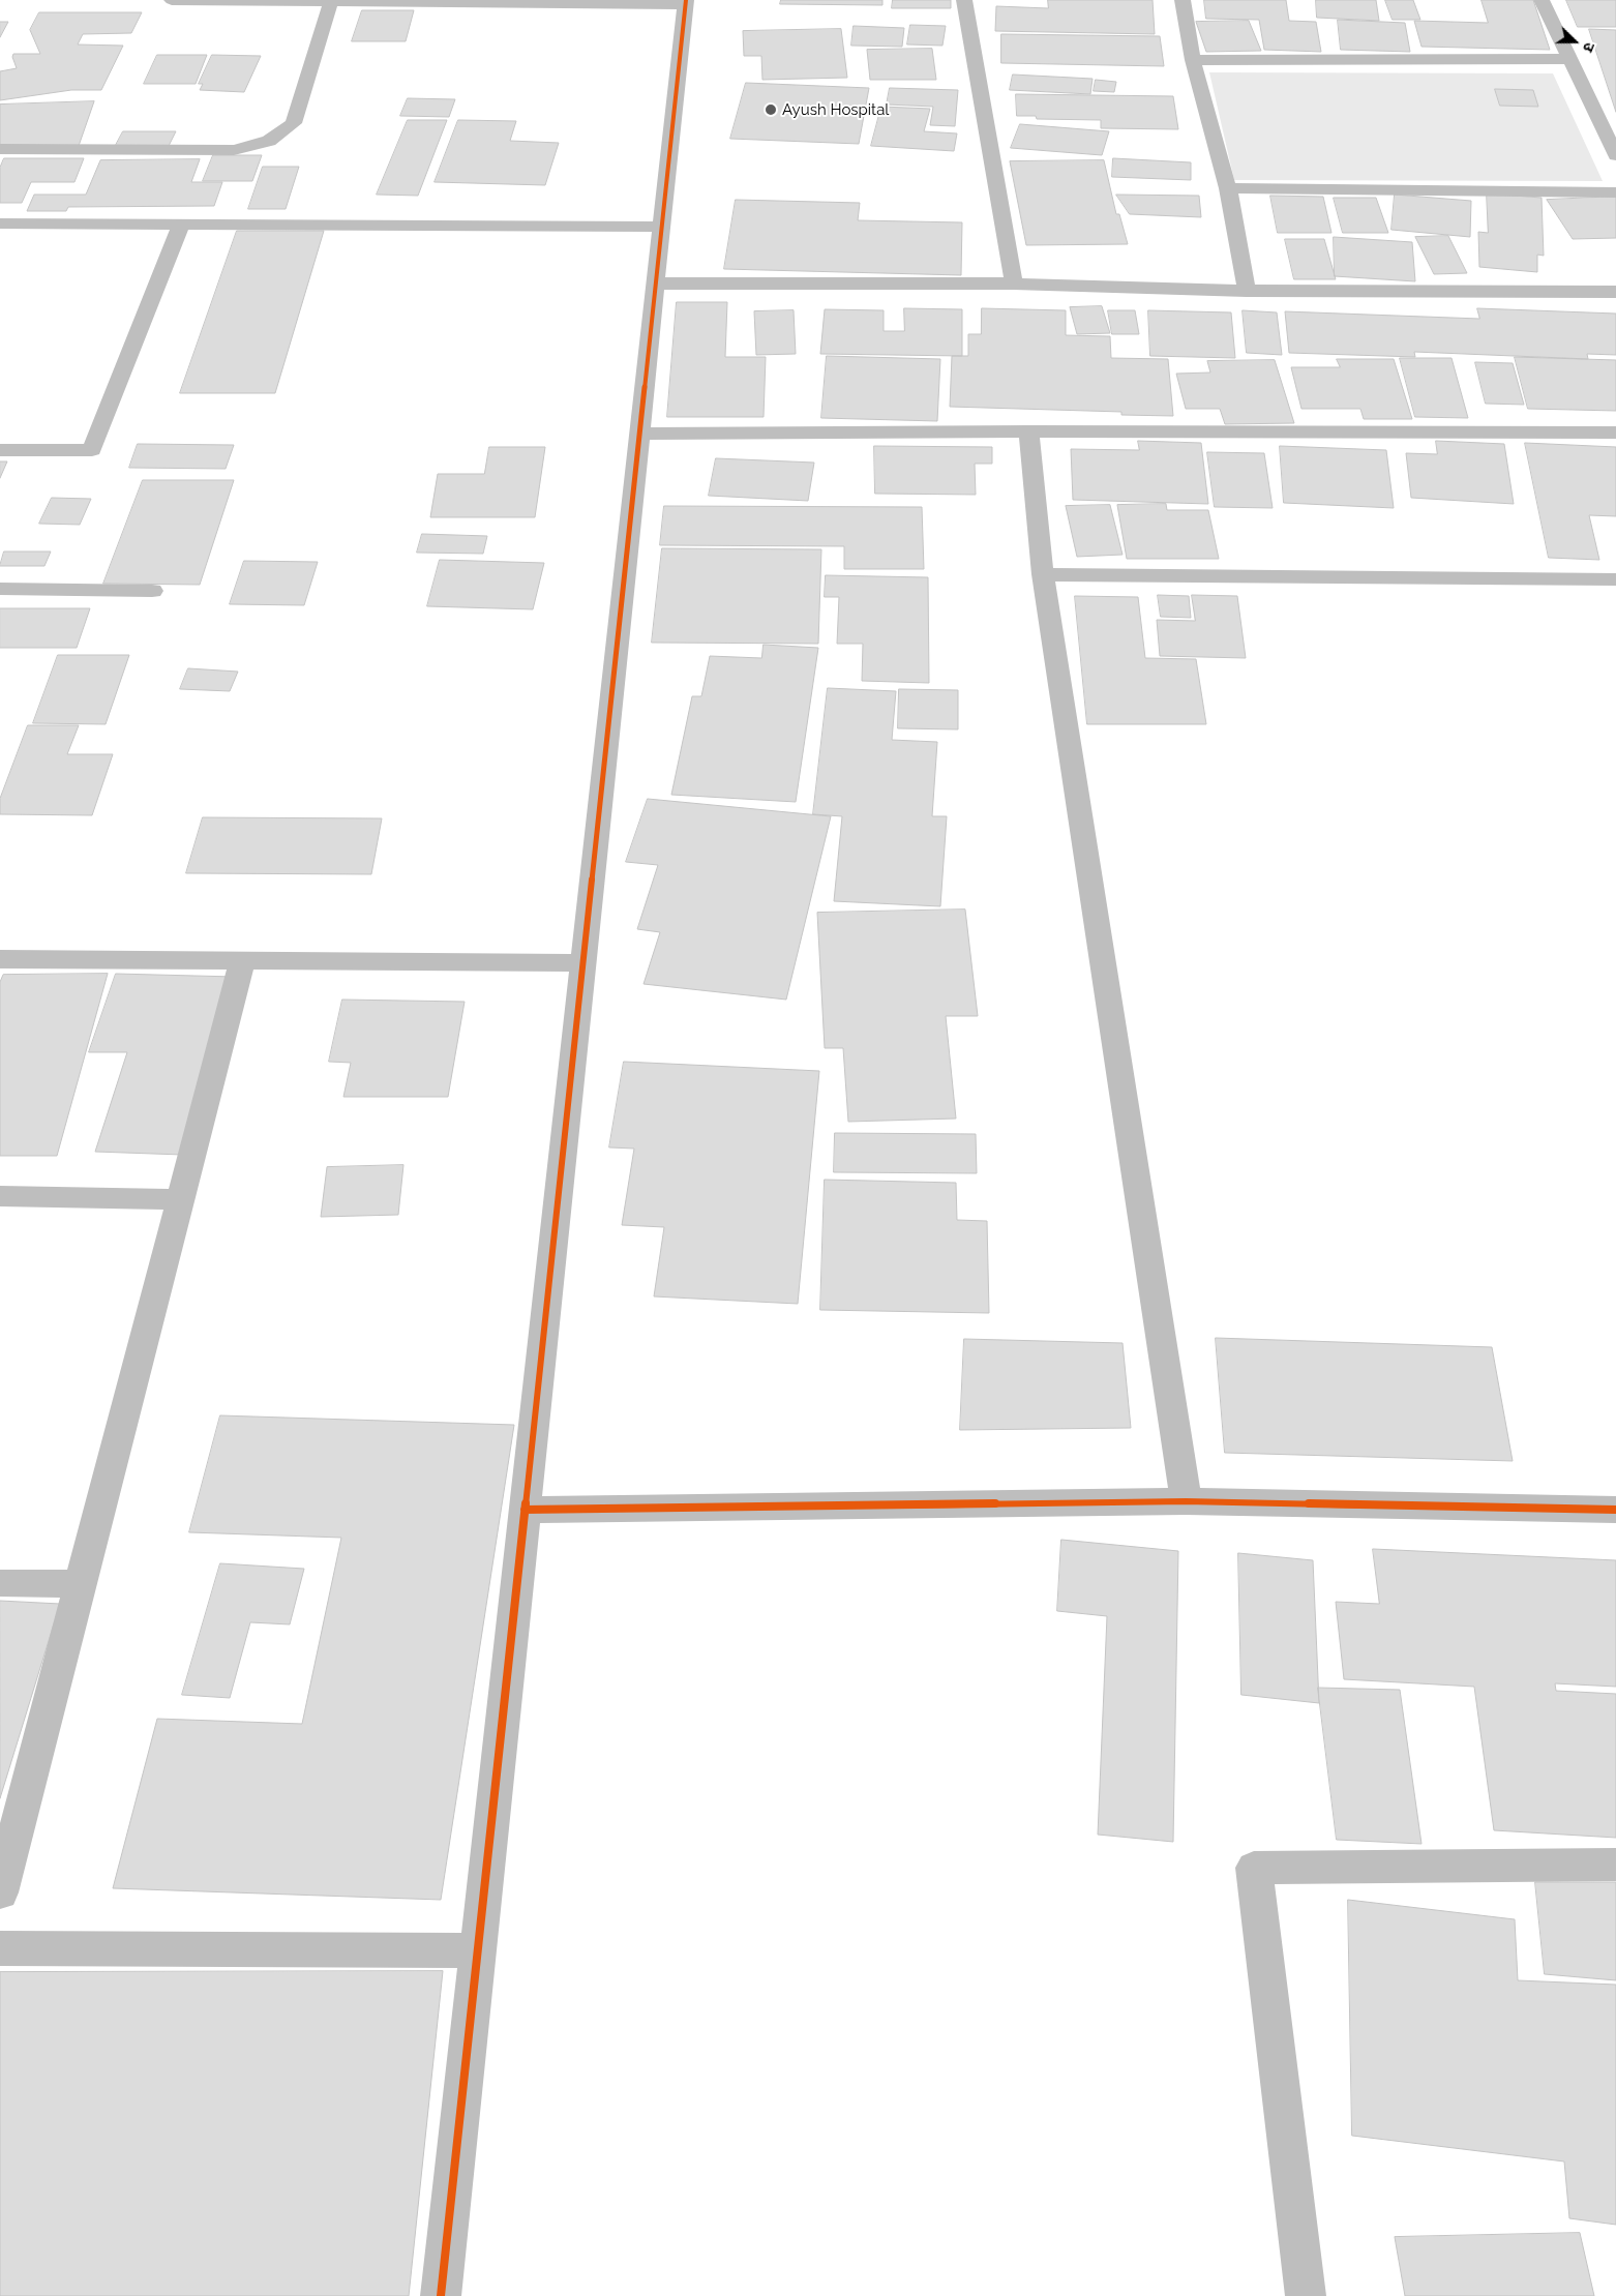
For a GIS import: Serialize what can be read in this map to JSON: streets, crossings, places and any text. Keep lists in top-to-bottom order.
{
  "places": ["Ayush Hospital"],
  "north": "right"
}
